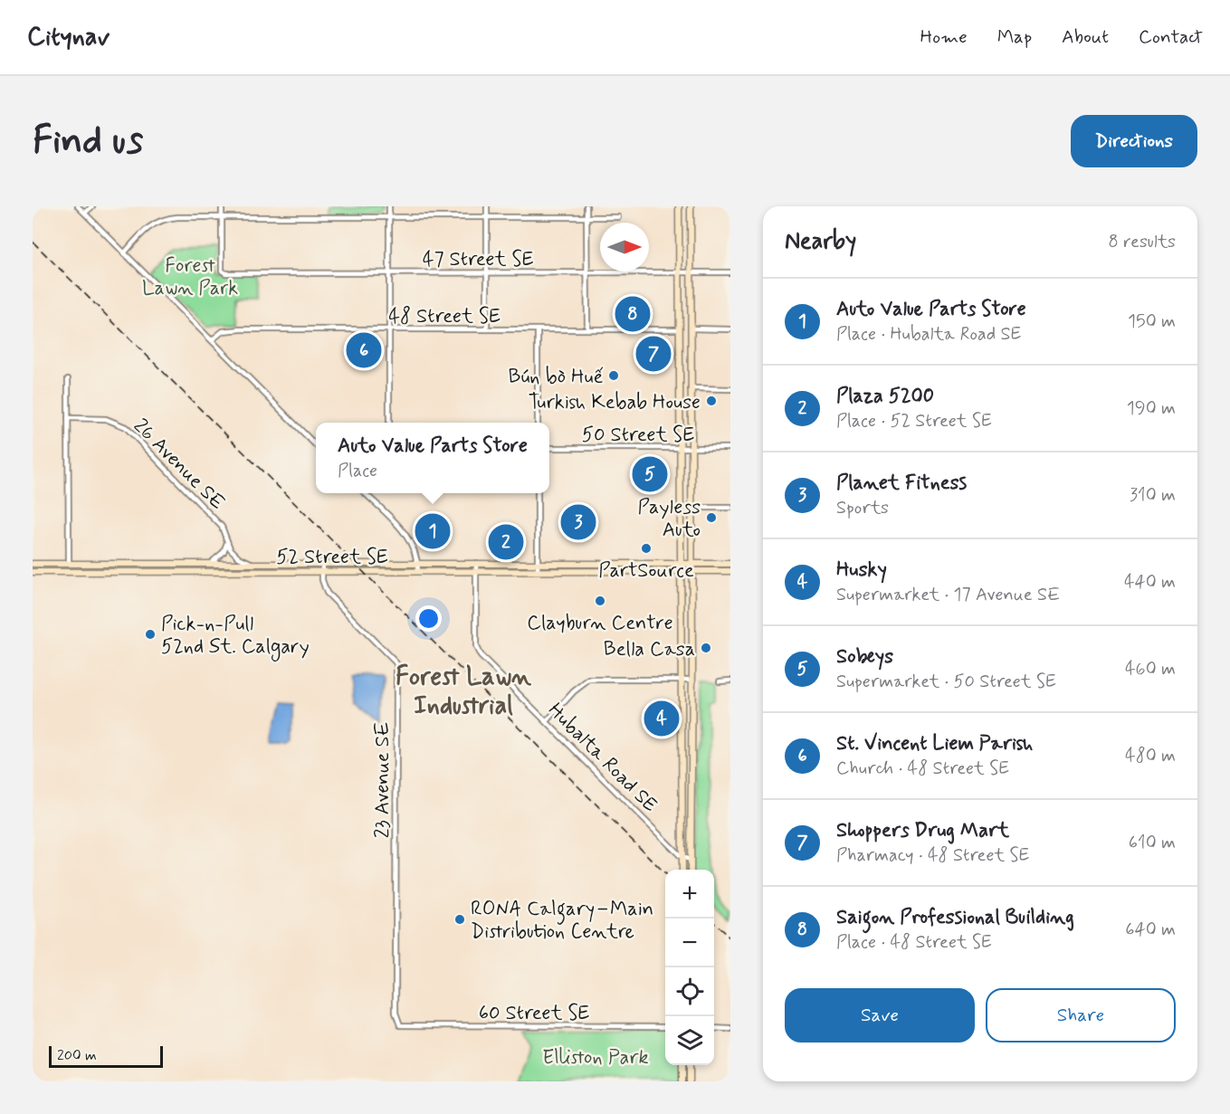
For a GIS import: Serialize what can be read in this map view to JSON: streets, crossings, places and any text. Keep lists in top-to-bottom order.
{
  "streets": {
    "main road": ["52 Street SE"],
    "street": [
      "47 Street SE",
      "48 Street SE",
      "50 Street SE",
      "26 Avenue SE",
      "Hubalta Road SE",
      "23 Avenue SE",
      "60 Street SE"
    ]
  },
  "crossings": [
    ["26 Avenue SE", "52 Street SE"],
    ["52 Street SE", "Hubalta Road SE"],
    ["52 Street SE", "23 Avenue SE"],
    ["23 Avenue SE", "60 Street SE"]
  ],
  "districts": ["Forest Lawn Industrial"],
  "parks": ["Forest Lawn Park", "Elliston Park"],
  "places": [
    "Bún bò Huế",
    "Turkish Kebab House",
    "Payless Auto",
    "PartSource",
    "Clayburn Centre",
    "Pick-n-Pull 52nd St. Calgary",
    "Bella Casa",
    "RONA Calgary–Main Distribution Centre"
  ],
  "scale_bar": "200 m",
  "north": "right",
  "page": {
    "header": "Citynav",
    "nav": [
      "Home",
      "Map",
      "About",
      "Contact"
    ],
    "buttons": [
      "Directions",
      ["Save", "Share"]
    ],
    "title": "Find us",
    "heading": ["Nearby", "8 results"],
    "list": [
      {
        "mark": "1",
        "name": "Auto Value Parts Store",
        "note": "Place · Hubalta Road SE",
        "value": "150 m"
      },
      {
        "mark": "2",
        "name": "Plaza 5200",
        "note": "Place · 52 Street SE",
        "value": "190 m"
      },
      {
        "mark": "3",
        "name": "Planet Fitness",
        "note": "Sports",
        "value": "310 m"
      },
      {
        "mark": "4",
        "name": "Husky",
        "note": "Supermarket · 17 Avenue SE",
        "value": "440 m"
      },
      {
        "mark": "5",
        "name": "Sobeys",
        "note": "Supermarket · 50 Street SE",
        "value": "460 m"
      },
      {
        "mark": "6",
        "name": "St. Vincent Liem Parish",
        "note": "Church · 48 Street SE",
        "value": "480 m"
      },
      {
        "mark": "7",
        "name": "Shoppers Drug Mart",
        "note": "Pharmacy · 48 Street SE",
        "value": "610 m"
      },
      {
        "mark": "8",
        "name": "Saigon Professional Building",
        "note": "Place · 48 Street SE",
        "value": "640 m"
      }
    ],
    "pins": [
      "8",
      "6",
      "7",
      "5",
      "3",
      "1",
      "2",
      "4"
    ],
    "popup": ["Auto Value Parts Store", "Place"],
    "map_buttons": ["+", "−"],
    "scale": "200 m"
  }
}
